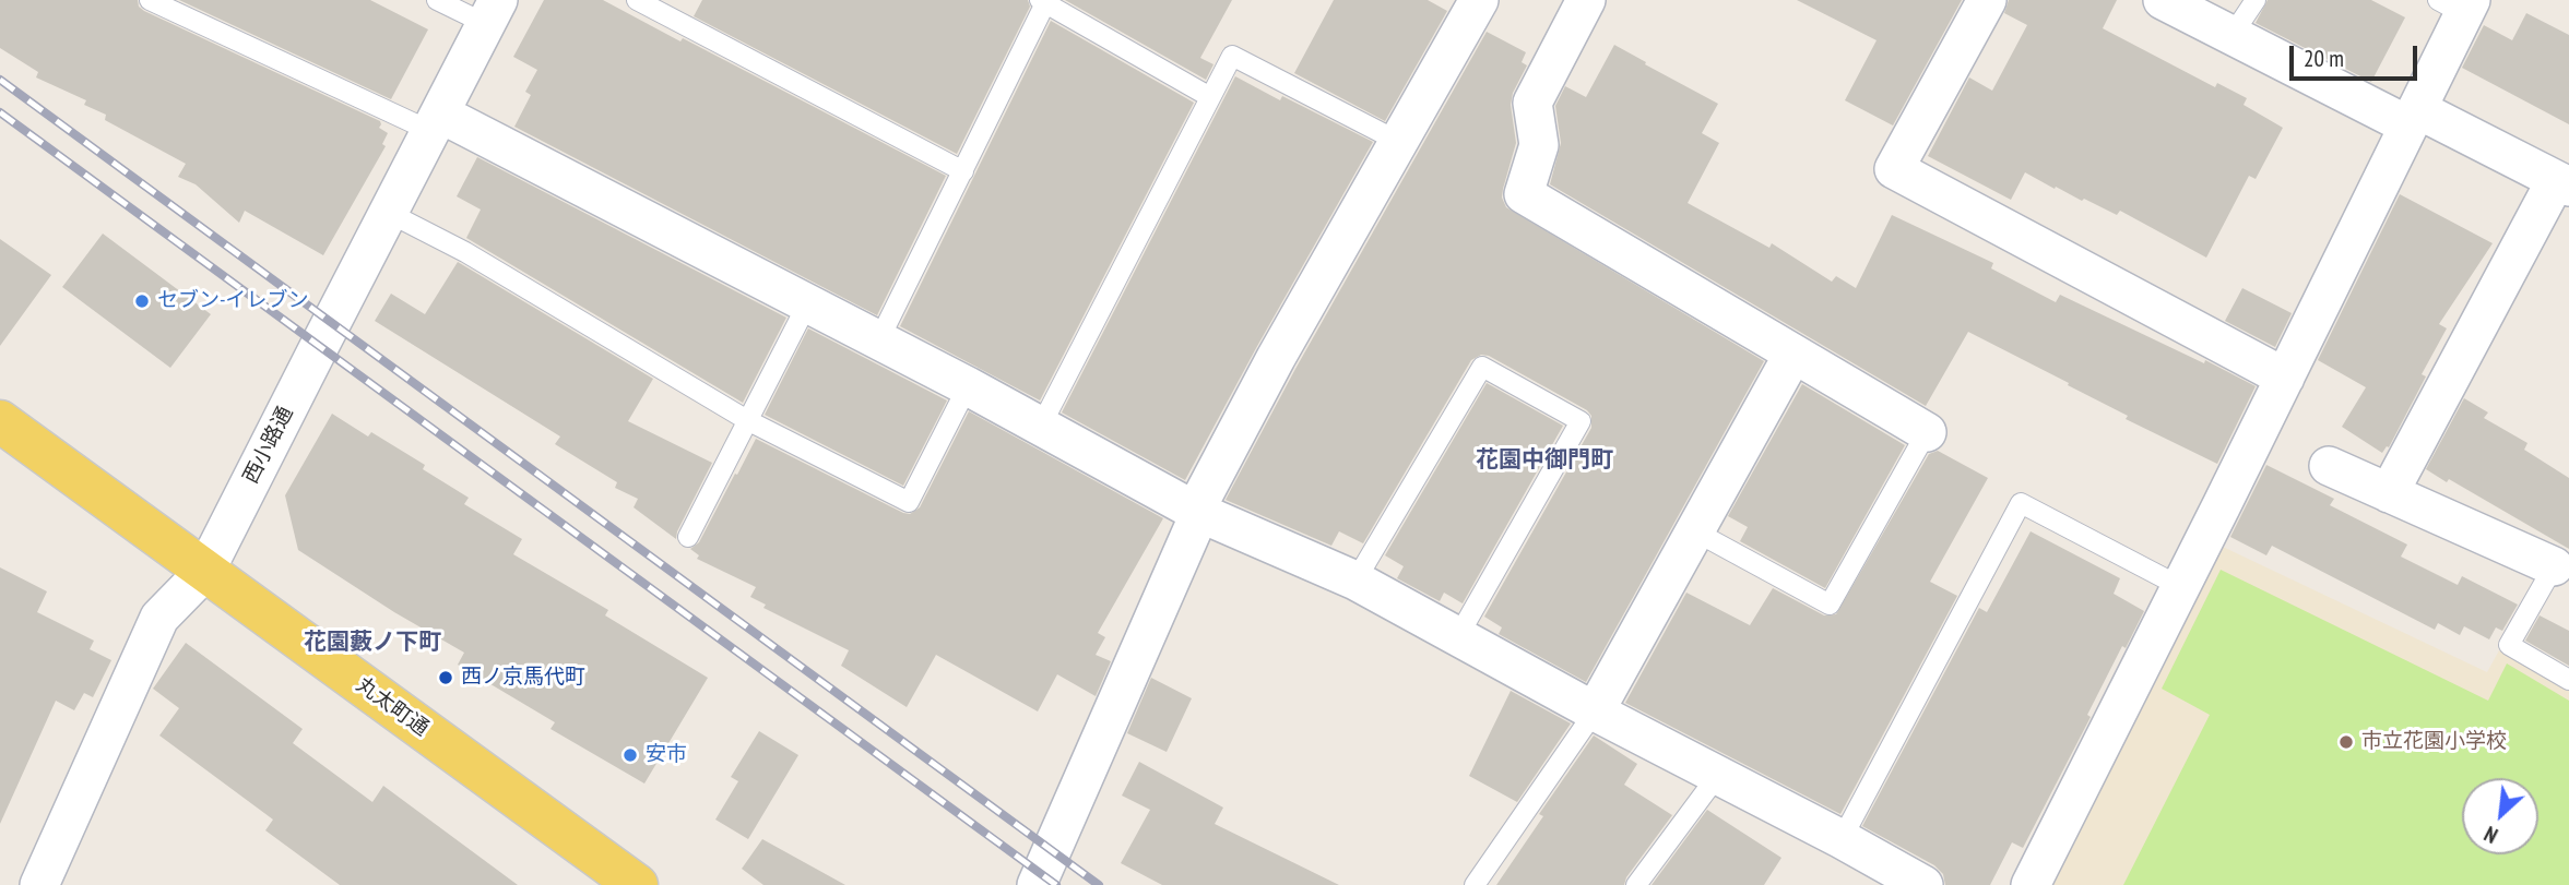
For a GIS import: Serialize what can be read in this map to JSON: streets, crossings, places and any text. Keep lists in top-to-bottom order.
{
  "streets": {
    "main road": ["丸太町通"],
    "street": ["西小路通"]
  },
  "crossings": [
    ["西小路通", "丸太町通"]
  ],
  "districts": ["花園中御門町", "花園藪ノ下町"],
  "places": [
    "セブン-イレブン",
    "西ノ京馬代町",
    "市立花園小学校",
    "安市"
  ],
  "scale_bar": "20 m",
  "north": "bottom left"
}
